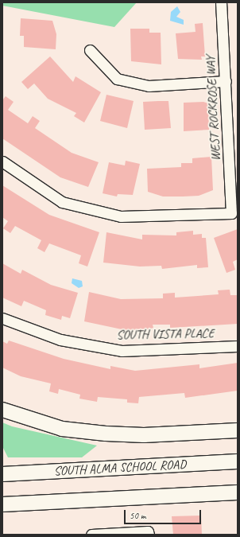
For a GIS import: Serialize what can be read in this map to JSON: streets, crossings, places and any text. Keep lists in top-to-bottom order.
{
  "streets": {
    "main road": ["SOUTH ALMA SCHOOL ROAD"],
    "street": ["WEST ROCKROSE WAY", "SOUTH VISTA PLACE"]
  },
  "scale_bar": "50 m"
}
